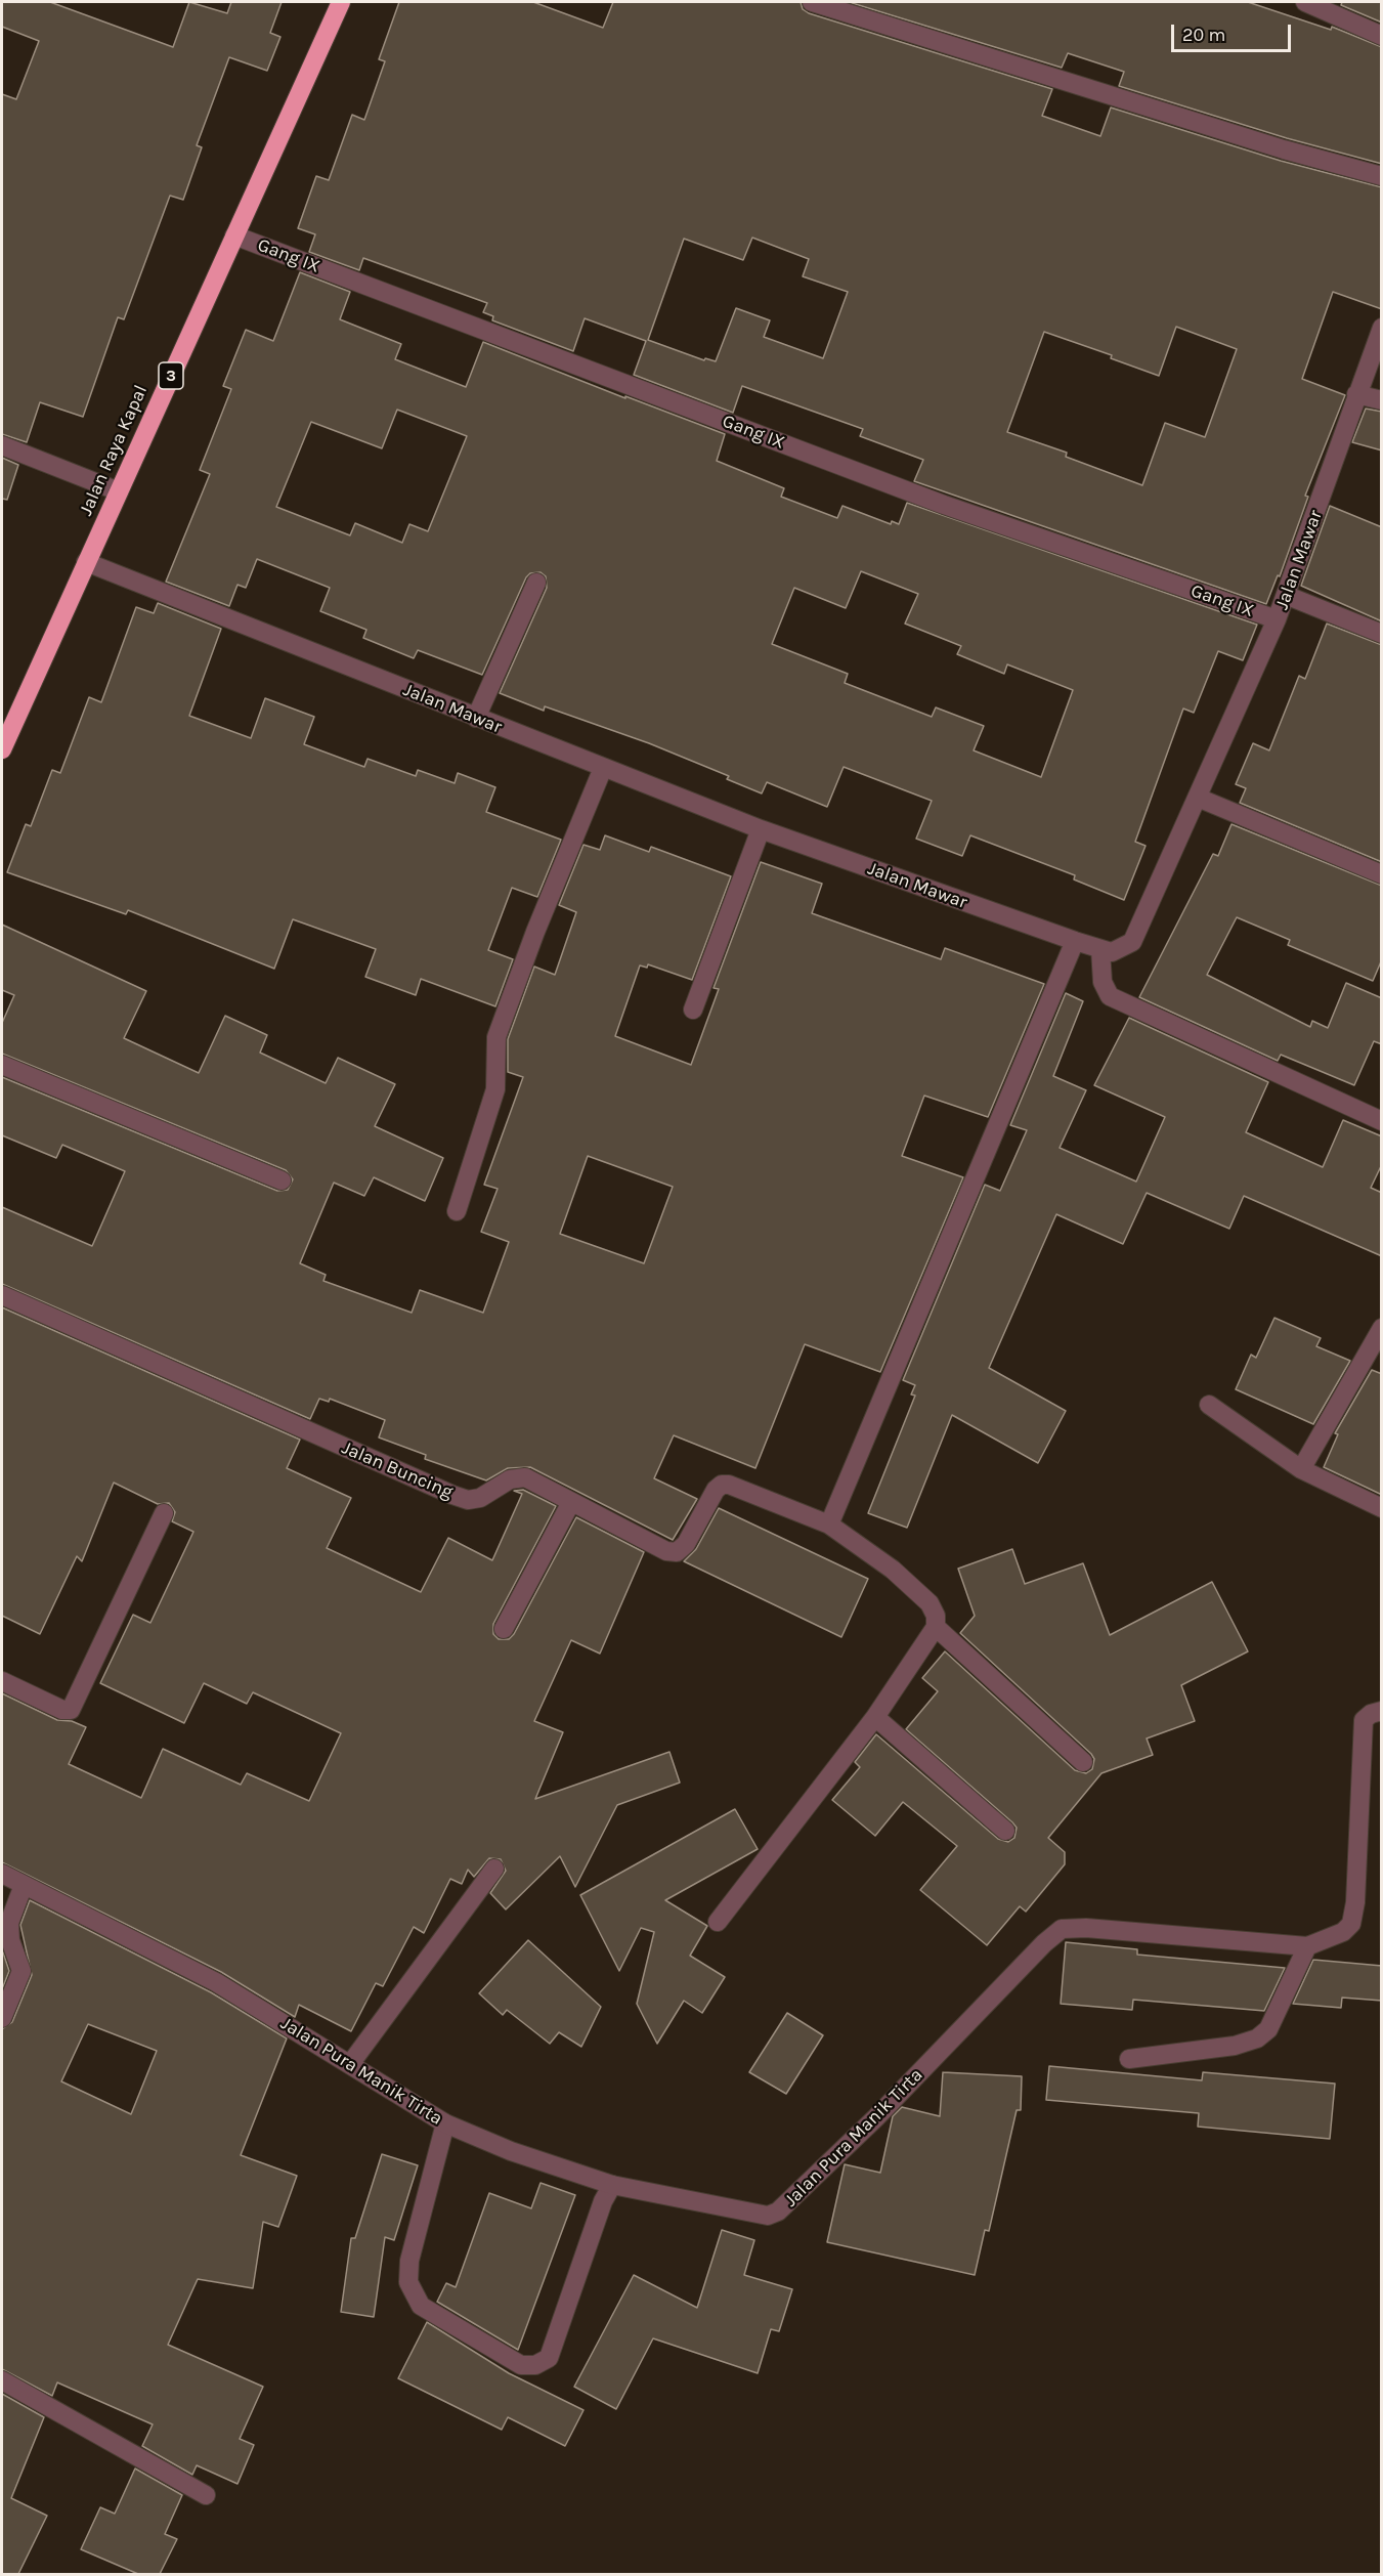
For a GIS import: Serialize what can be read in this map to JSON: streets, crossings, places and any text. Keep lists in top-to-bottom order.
{
  "streets": {
    "highway": ["3", "Jalan Raya Kapal"],
    "street": [
      "Gang IX",
      "Jalan Mawar",
      "Jalan Buncing",
      "Jalan Pura Manik Tirta"
    ]
  },
  "crossings": [
    ["Gang IX", "Jalan Raya Kapal"],
    ["Gang IX", "Jalan Mawar"],
    ["Jalan Raya Kapal", "Jalan Mawar"]
  ],
  "scale_bar": "20 m"
}
